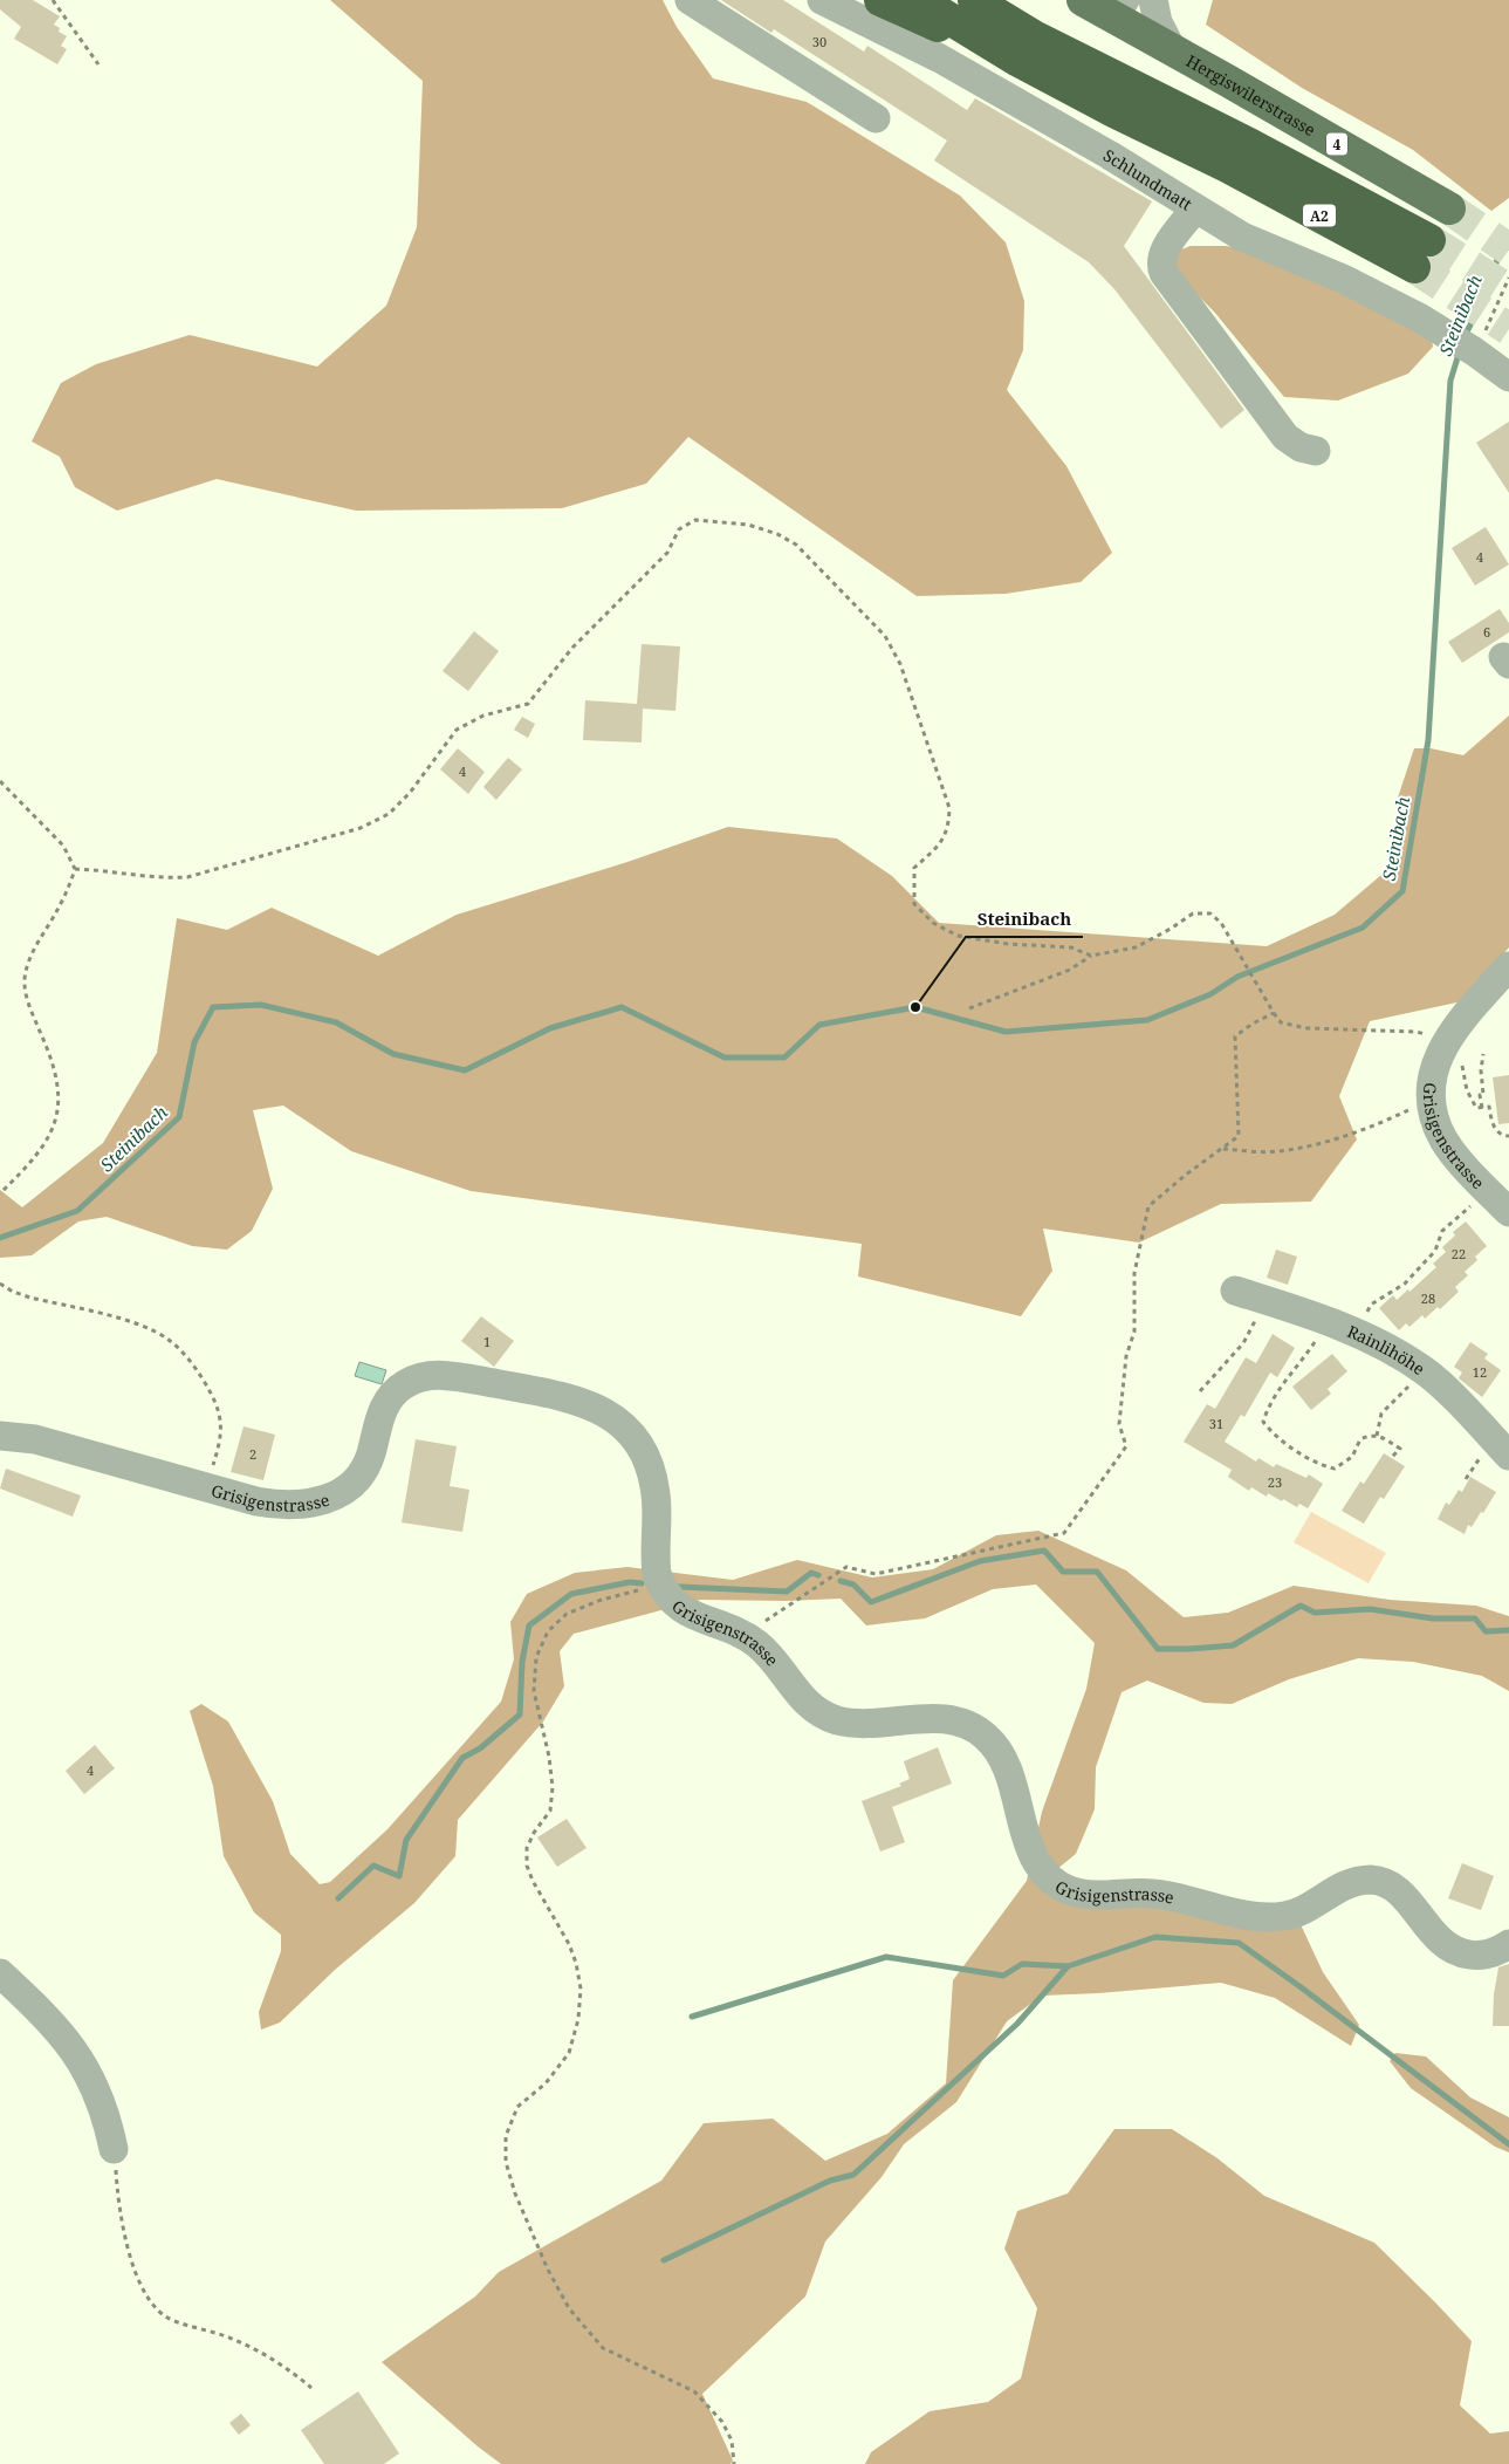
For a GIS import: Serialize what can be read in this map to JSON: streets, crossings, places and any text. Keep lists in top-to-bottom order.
{
  "streets": {
    "highway": ["A2"],
    "main road": ["Hergiswilerstrasse", "4"],
    "street": ["Schlundmatt", "Grisigenstrasse", "Rainlihöhe"]
  },
  "water": ["Steinibach"],
  "places": ["Steinibach"],
  "house_numbers": [
    "30",
    "4",
    "6",
    "4",
    "22",
    "28",
    "1",
    "12",
    "31",
    "2",
    "23",
    "4"
  ]
}
